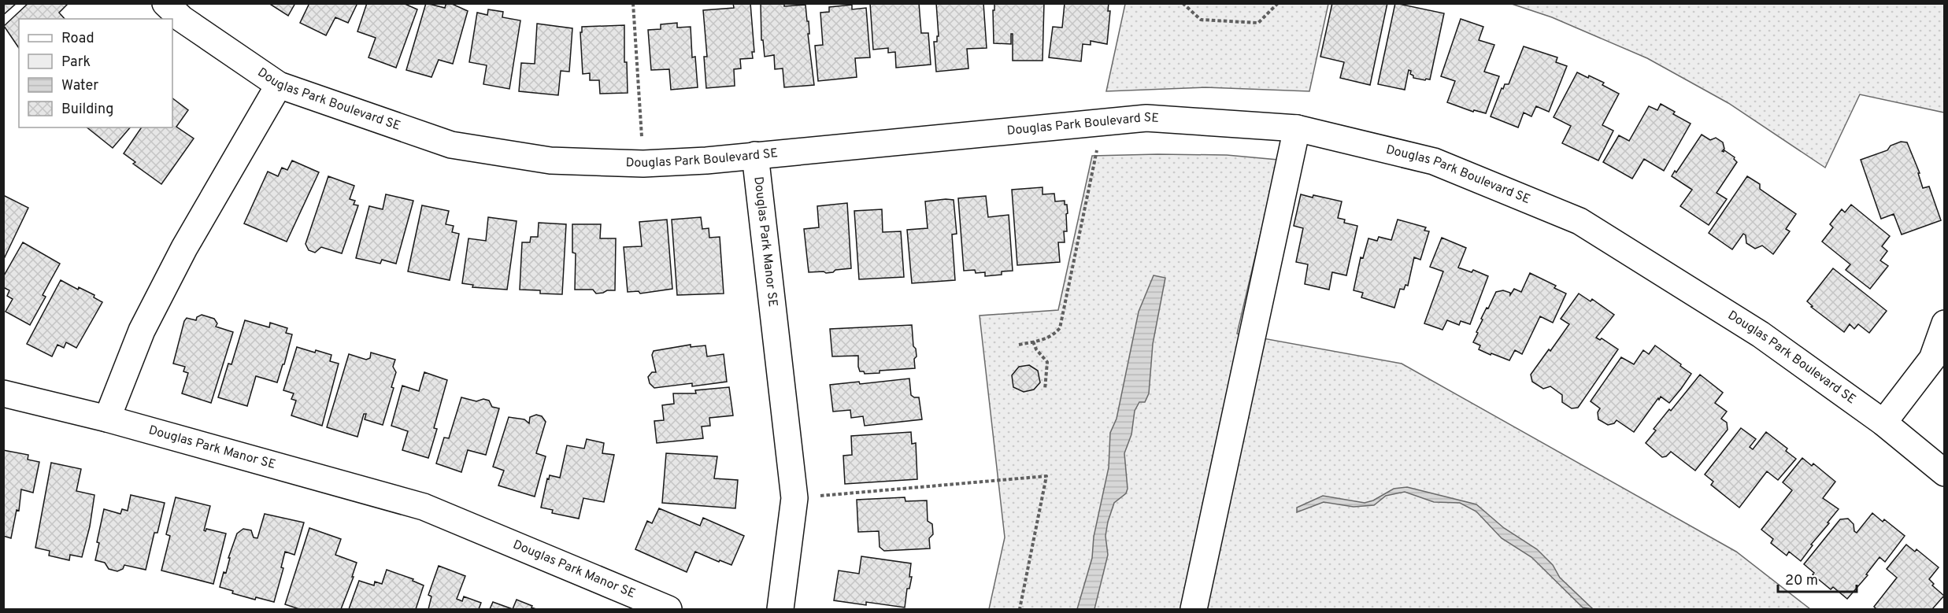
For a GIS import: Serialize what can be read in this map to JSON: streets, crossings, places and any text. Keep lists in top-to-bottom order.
{
  "streets": {
    "street": ["Douglas Park Boulevard SE", "Douglas Park Manor SE"]
  },
  "crossings": [
    ["Douglas Park Boulevard SE", "Douglas Park Manor SE"]
  ],
  "legend": [
    "Road",
    "Park",
    "Water",
    "Building"
  ],
  "scale_bar": "20 m"
}
